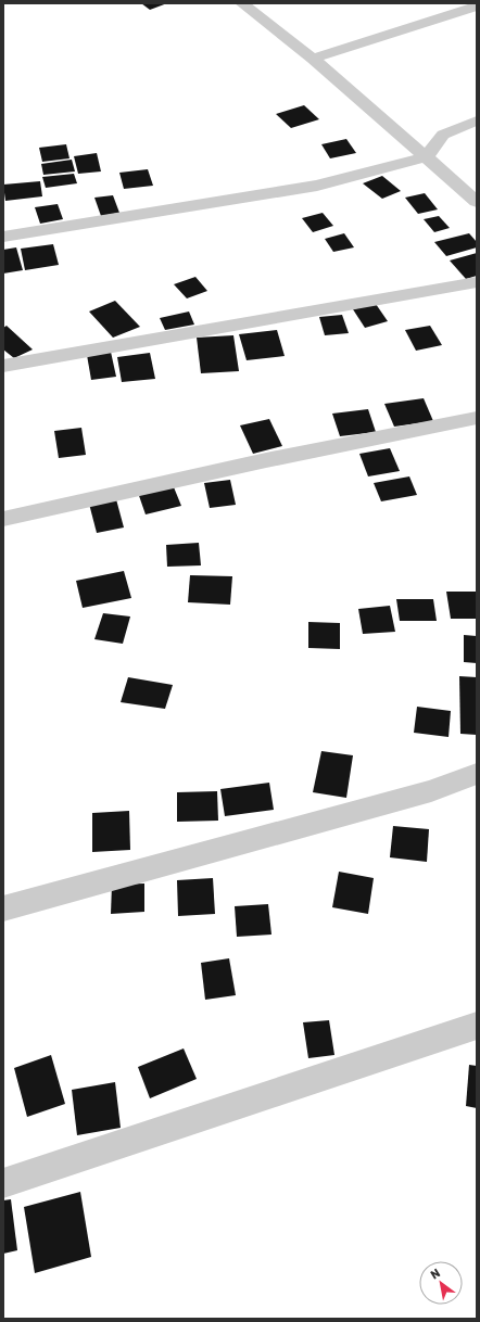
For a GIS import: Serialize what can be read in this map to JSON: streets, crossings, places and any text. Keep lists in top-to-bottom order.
{
  "north": "top left"
}
